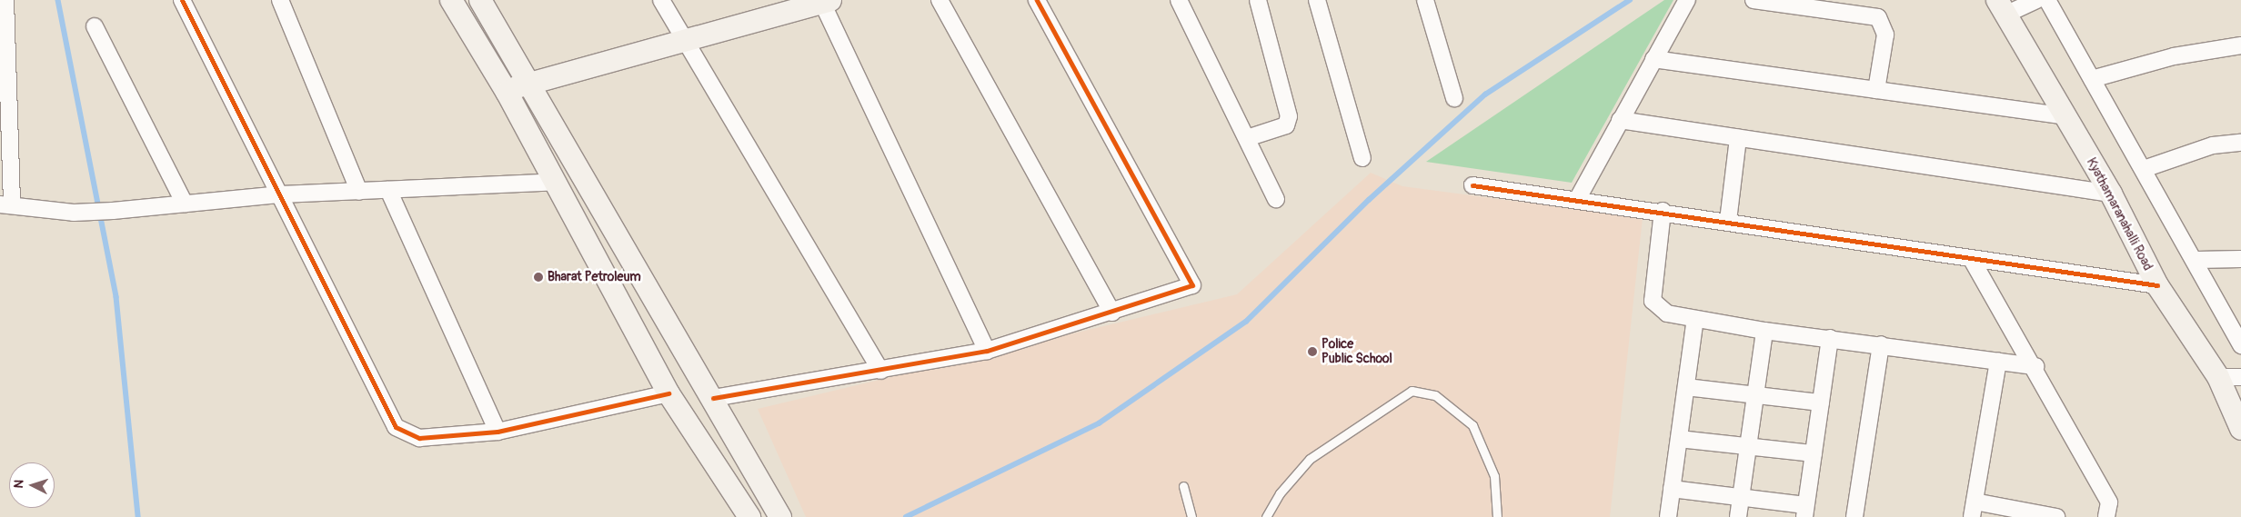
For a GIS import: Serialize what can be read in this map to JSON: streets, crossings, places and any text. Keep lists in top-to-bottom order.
{
  "streets": {
    "main road": ["Kyathamaranahalli Road"]
  },
  "places": ["Bharat Petroleum", "Police Public School"],
  "north": "left"
}
